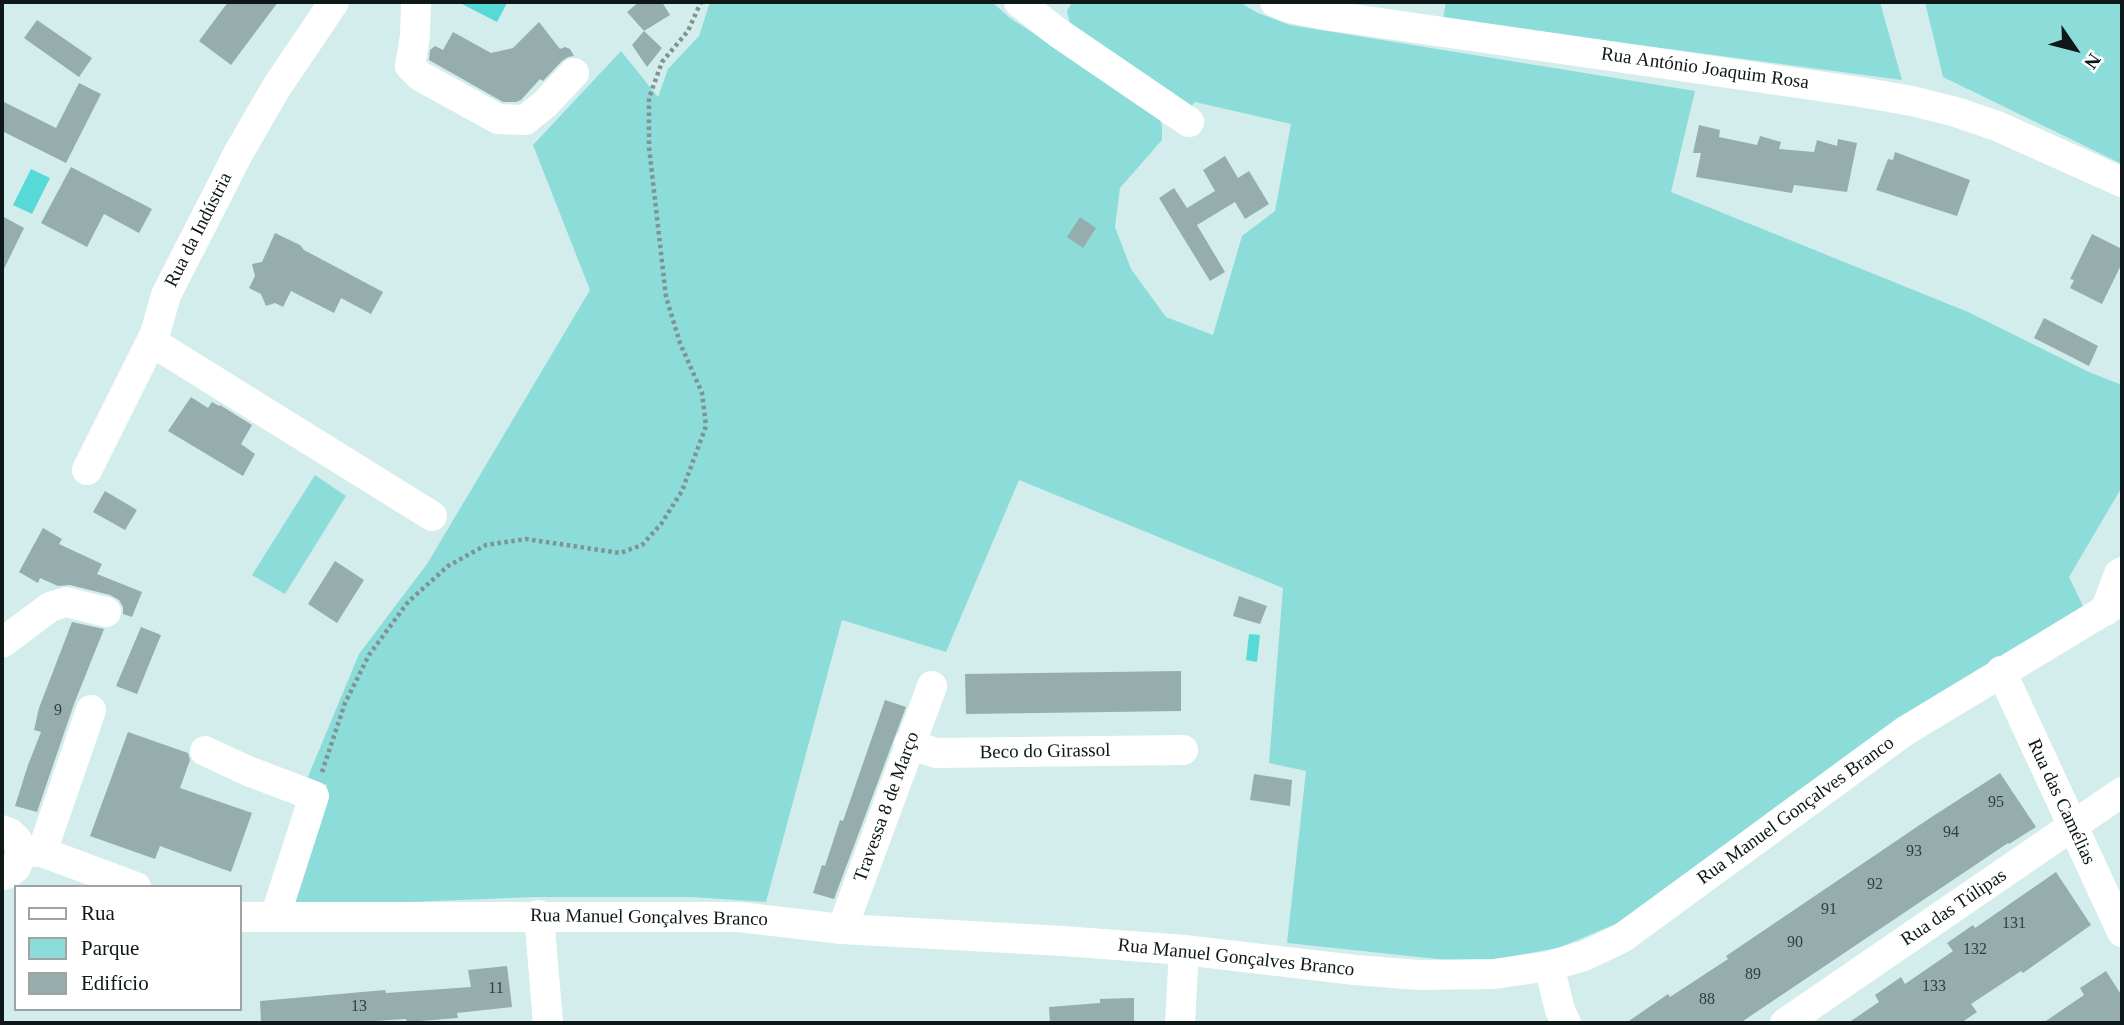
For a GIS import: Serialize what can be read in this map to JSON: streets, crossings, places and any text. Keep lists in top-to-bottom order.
{
  "streets": {
    "street": [
      "Rua António Joaquim Rosa",
      "Rua da Indústria",
      "Beco do Girassol",
      "Rua das Camélias",
      "Travessa 8 de Março",
      "Rua Manuel Gonçalves Branco",
      "Rua das Túlipas"
    ]
  },
  "crossings": [
    ["Beco do Girassol", "Travessa 8 de Março"],
    ["Rua das Camélias", "Rua Manuel Gonçalves Branco"],
    ["Rua das Camélias", "Rua das Túlipas"],
    ["Travessa 8 de Março", "Rua Manuel Gonçalves Branco"]
  ],
  "house_numbers": [
    "9",
    "95",
    "94",
    "93",
    "92",
    "91",
    "131",
    "90",
    "132",
    "89",
    "133",
    "11",
    "88",
    "13"
  ],
  "legend": ["Rua", "Parque", "Edifício"],
  "north": "bottom right"
}
